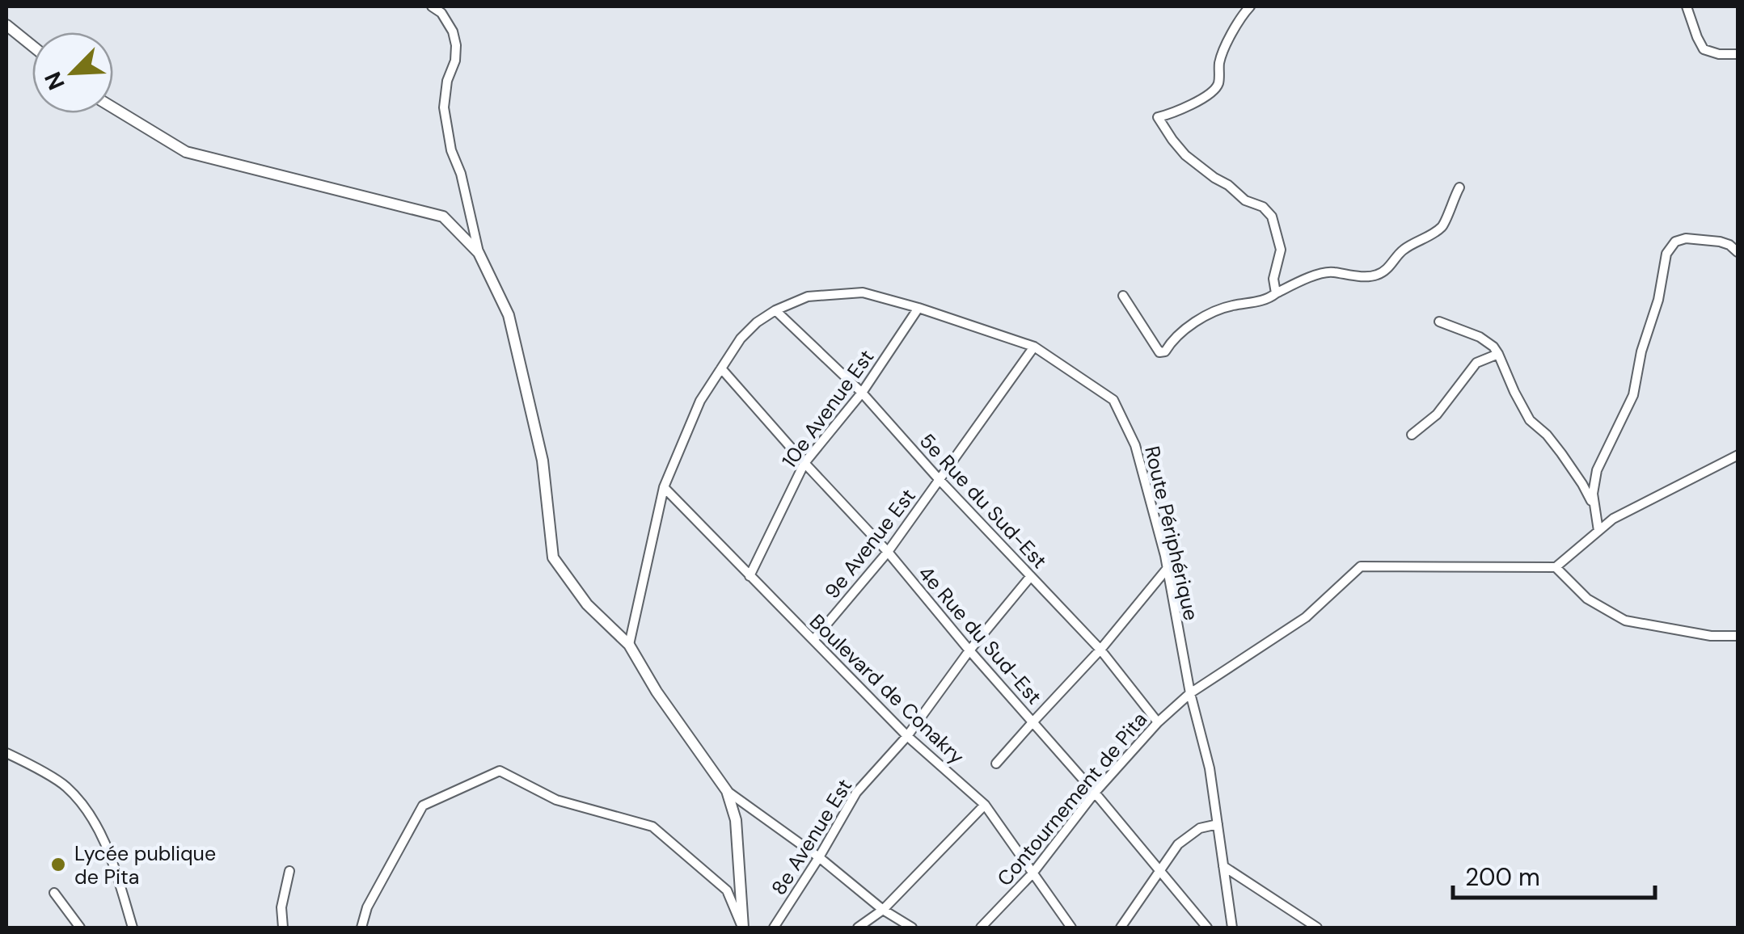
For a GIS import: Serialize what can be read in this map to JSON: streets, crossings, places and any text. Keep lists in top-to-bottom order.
{
  "streets": {
    "street": [
      "10e Avenue Est",
      "5e Rue du Sud-Est",
      "Route Périphérique",
      "9e Avenue Est",
      "4e Rue du Sud-Est",
      "Boulevard de Conakry",
      "Contournement de Pita",
      "8e Avenue Est"
    ]
  },
  "crossings": [
    ["10e Avenue Est", "5e Rue du Sud-Est"],
    ["10e Avenue Est", "Route Périphérique"],
    ["10e Avenue Est", "4e Rue du Sud-Est"],
    ["10e Avenue Est", "Boulevard de Conakry"],
    ["5e Rue du Sud-Est", "Route Périphérique"],
    ["5e Rue du Sud-Est", "9e Avenue Est"],
    ["5e Rue du Sud-Est", "Contournement de Pita"],
    ["5e Rue du Sud-Est", "8e Avenue Est"],
    ["Route Périphérique", "9e Avenue Est"],
    ["Route Périphérique", "4e Rue du Sud-Est"],
    ["Route Périphérique", "Boulevard de Conakry"],
    ["Route Périphérique", "Contournement de Pita"],
    ["9e Avenue Est", "4e Rue du Sud-Est"],
    ["9e Avenue Est", "Boulevard de Conakry"],
    ["4e Rue du Sud-Est", "Contournement de Pita"],
    ["4e Rue du Sud-Est", "8e Avenue Est"],
    ["Boulevard de Conakry", "Contournement de Pita"],
    ["Boulevard de Conakry", "8e Avenue Est"]
  ],
  "places": ["Lycée publique de Pita"],
  "scale_bar": "200 m",
  "north": "bottom left"
}
